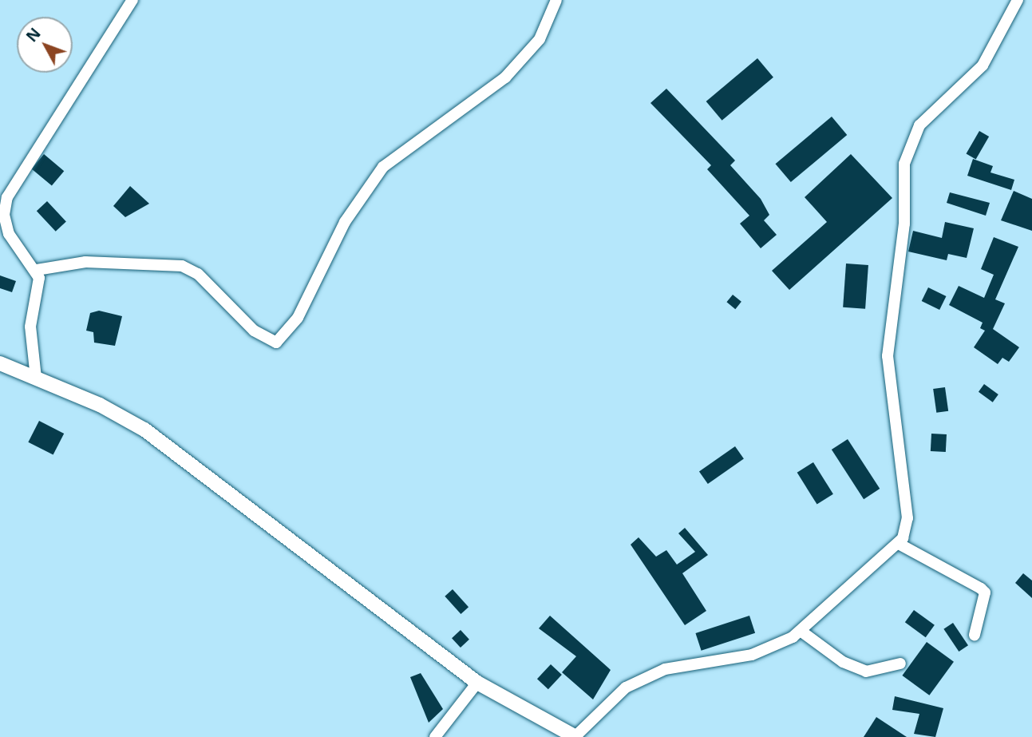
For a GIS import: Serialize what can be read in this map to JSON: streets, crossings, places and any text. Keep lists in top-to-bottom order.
{
  "north": "top left"
}
